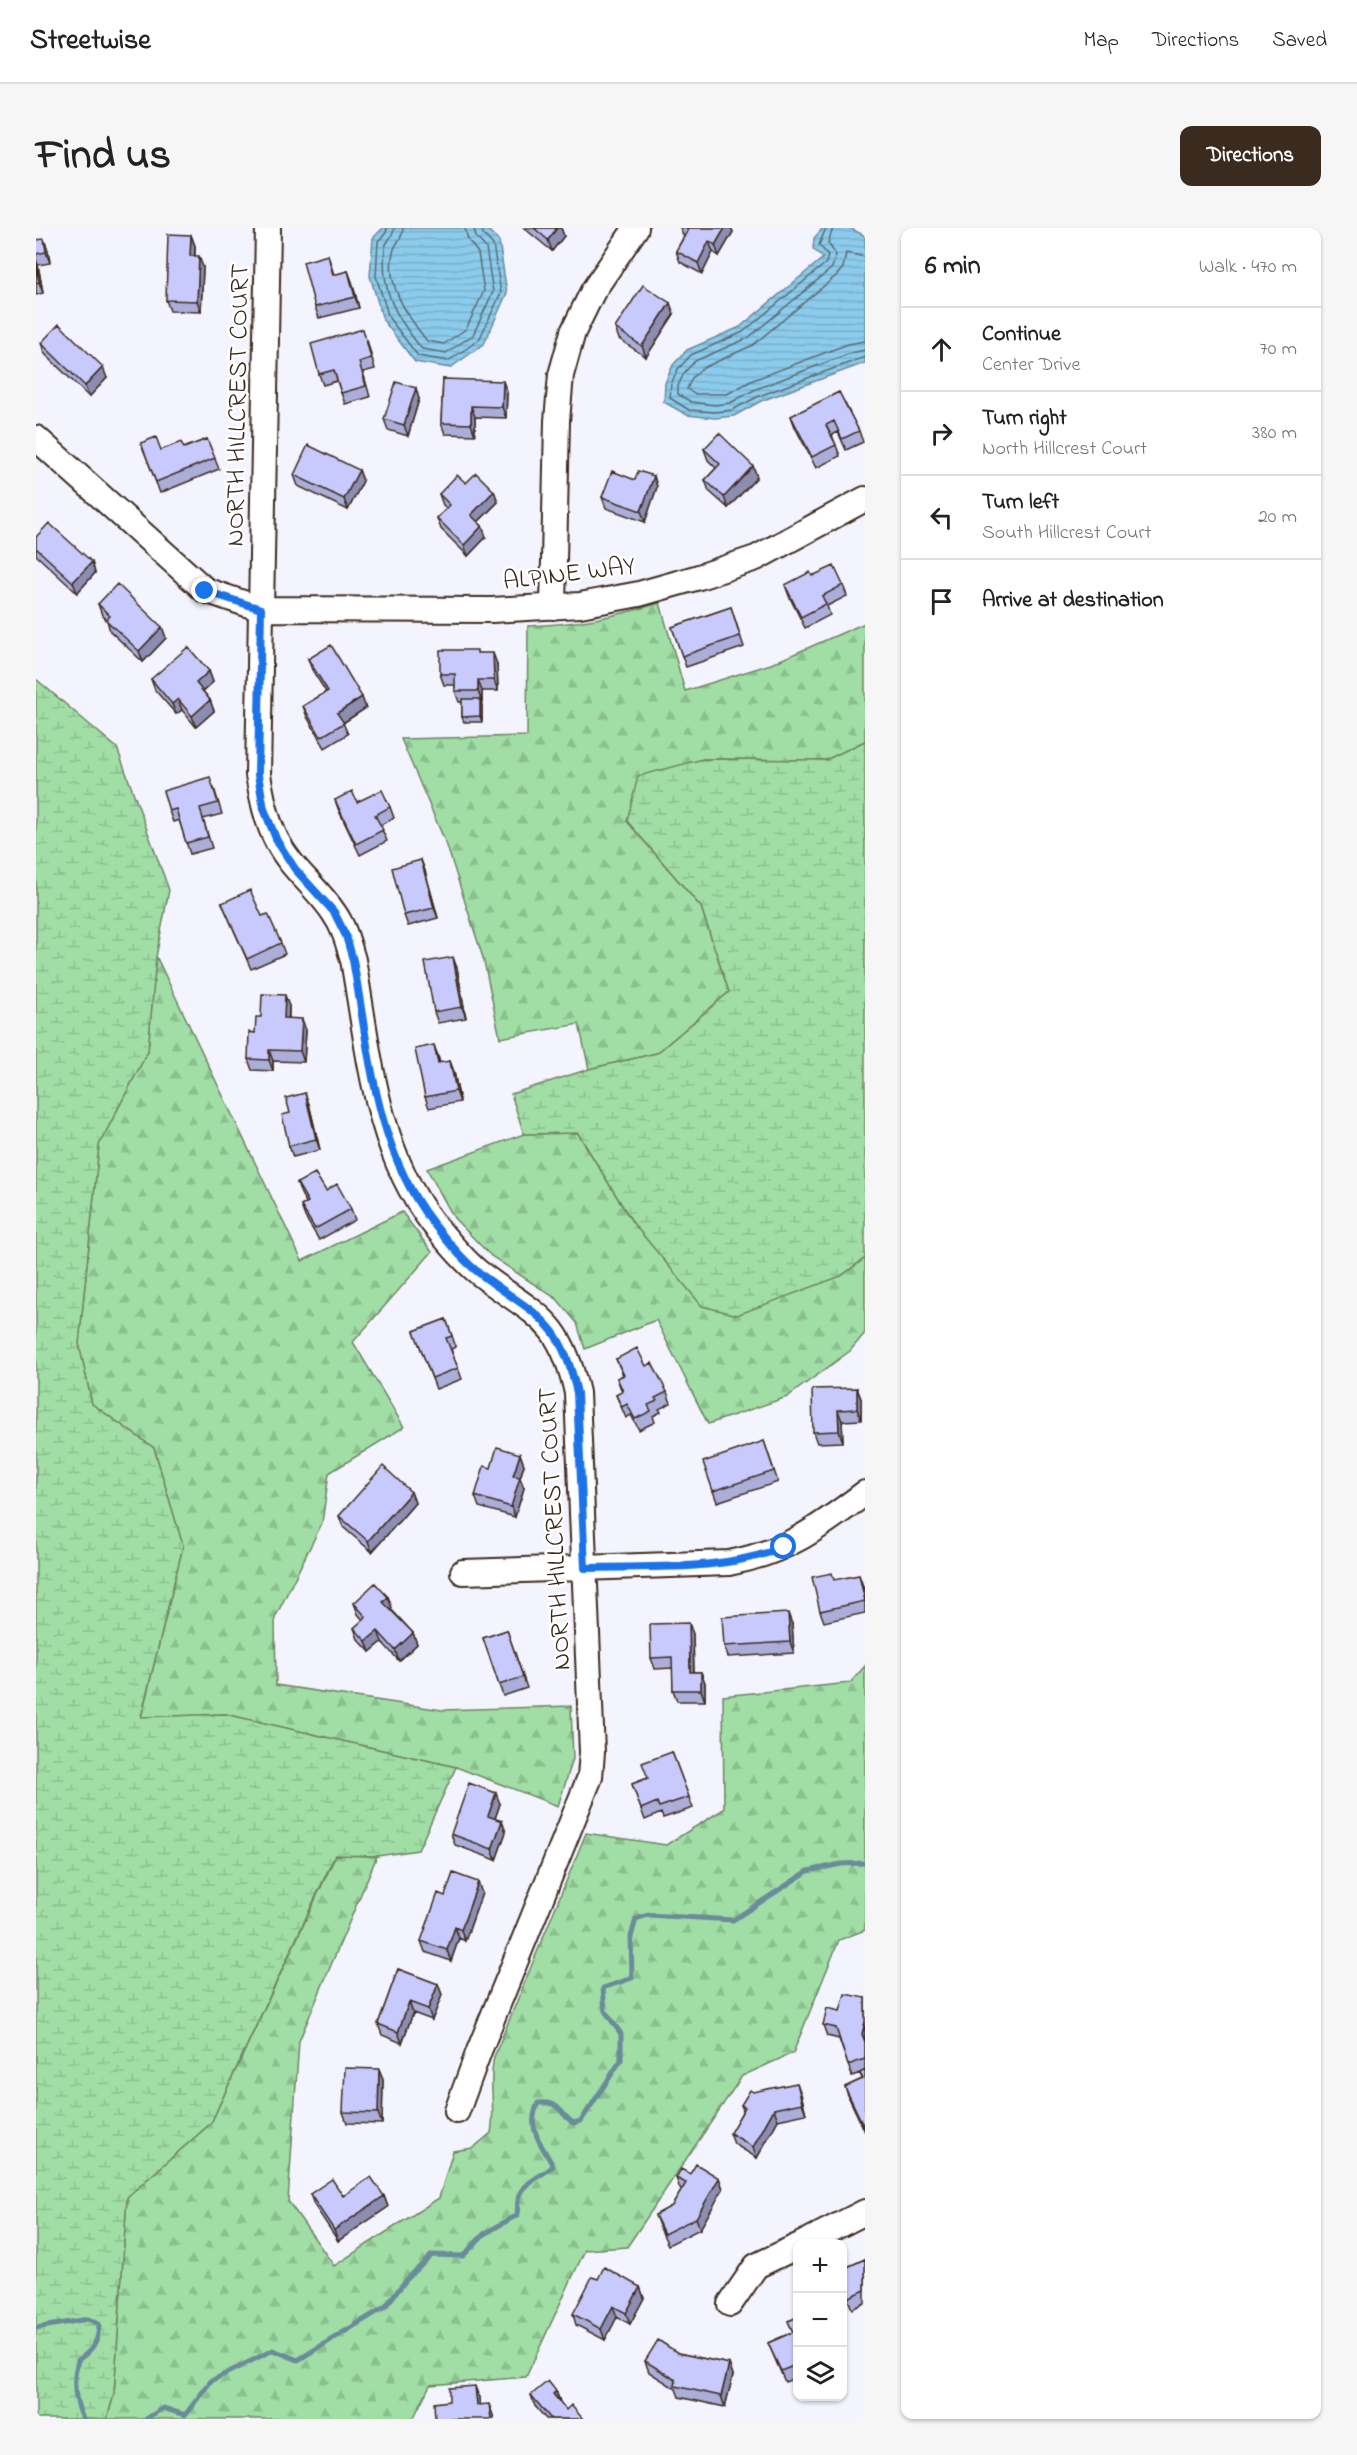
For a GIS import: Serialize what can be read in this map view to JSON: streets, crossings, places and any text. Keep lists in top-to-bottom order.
{
  "streets": {
    "street": ["NORTH HILLCREST COURT", "ALPINE WAY"]
  },
  "crossings": [
    ["NORTH HILLCREST COURT", "ALPINE WAY"]
  ],
  "page": {
    "header": "Streetwise",
    "nav": ["Map", "Directions", "Saved"],
    "title": "Find us",
    "buttons": "Directions",
    "heading": ["6 min", "Walk · 470 m"],
    "list": [
      ["Continue", "Center Drive", "70 m"],
      ["Turn right", "North Hillcrest Court", "380 m"],
      ["Turn left", "South Hillcrest Court", "20 m"],
      "Arrive at destination"
    ],
    "map_buttons": ["+", "−"]
  }
}
